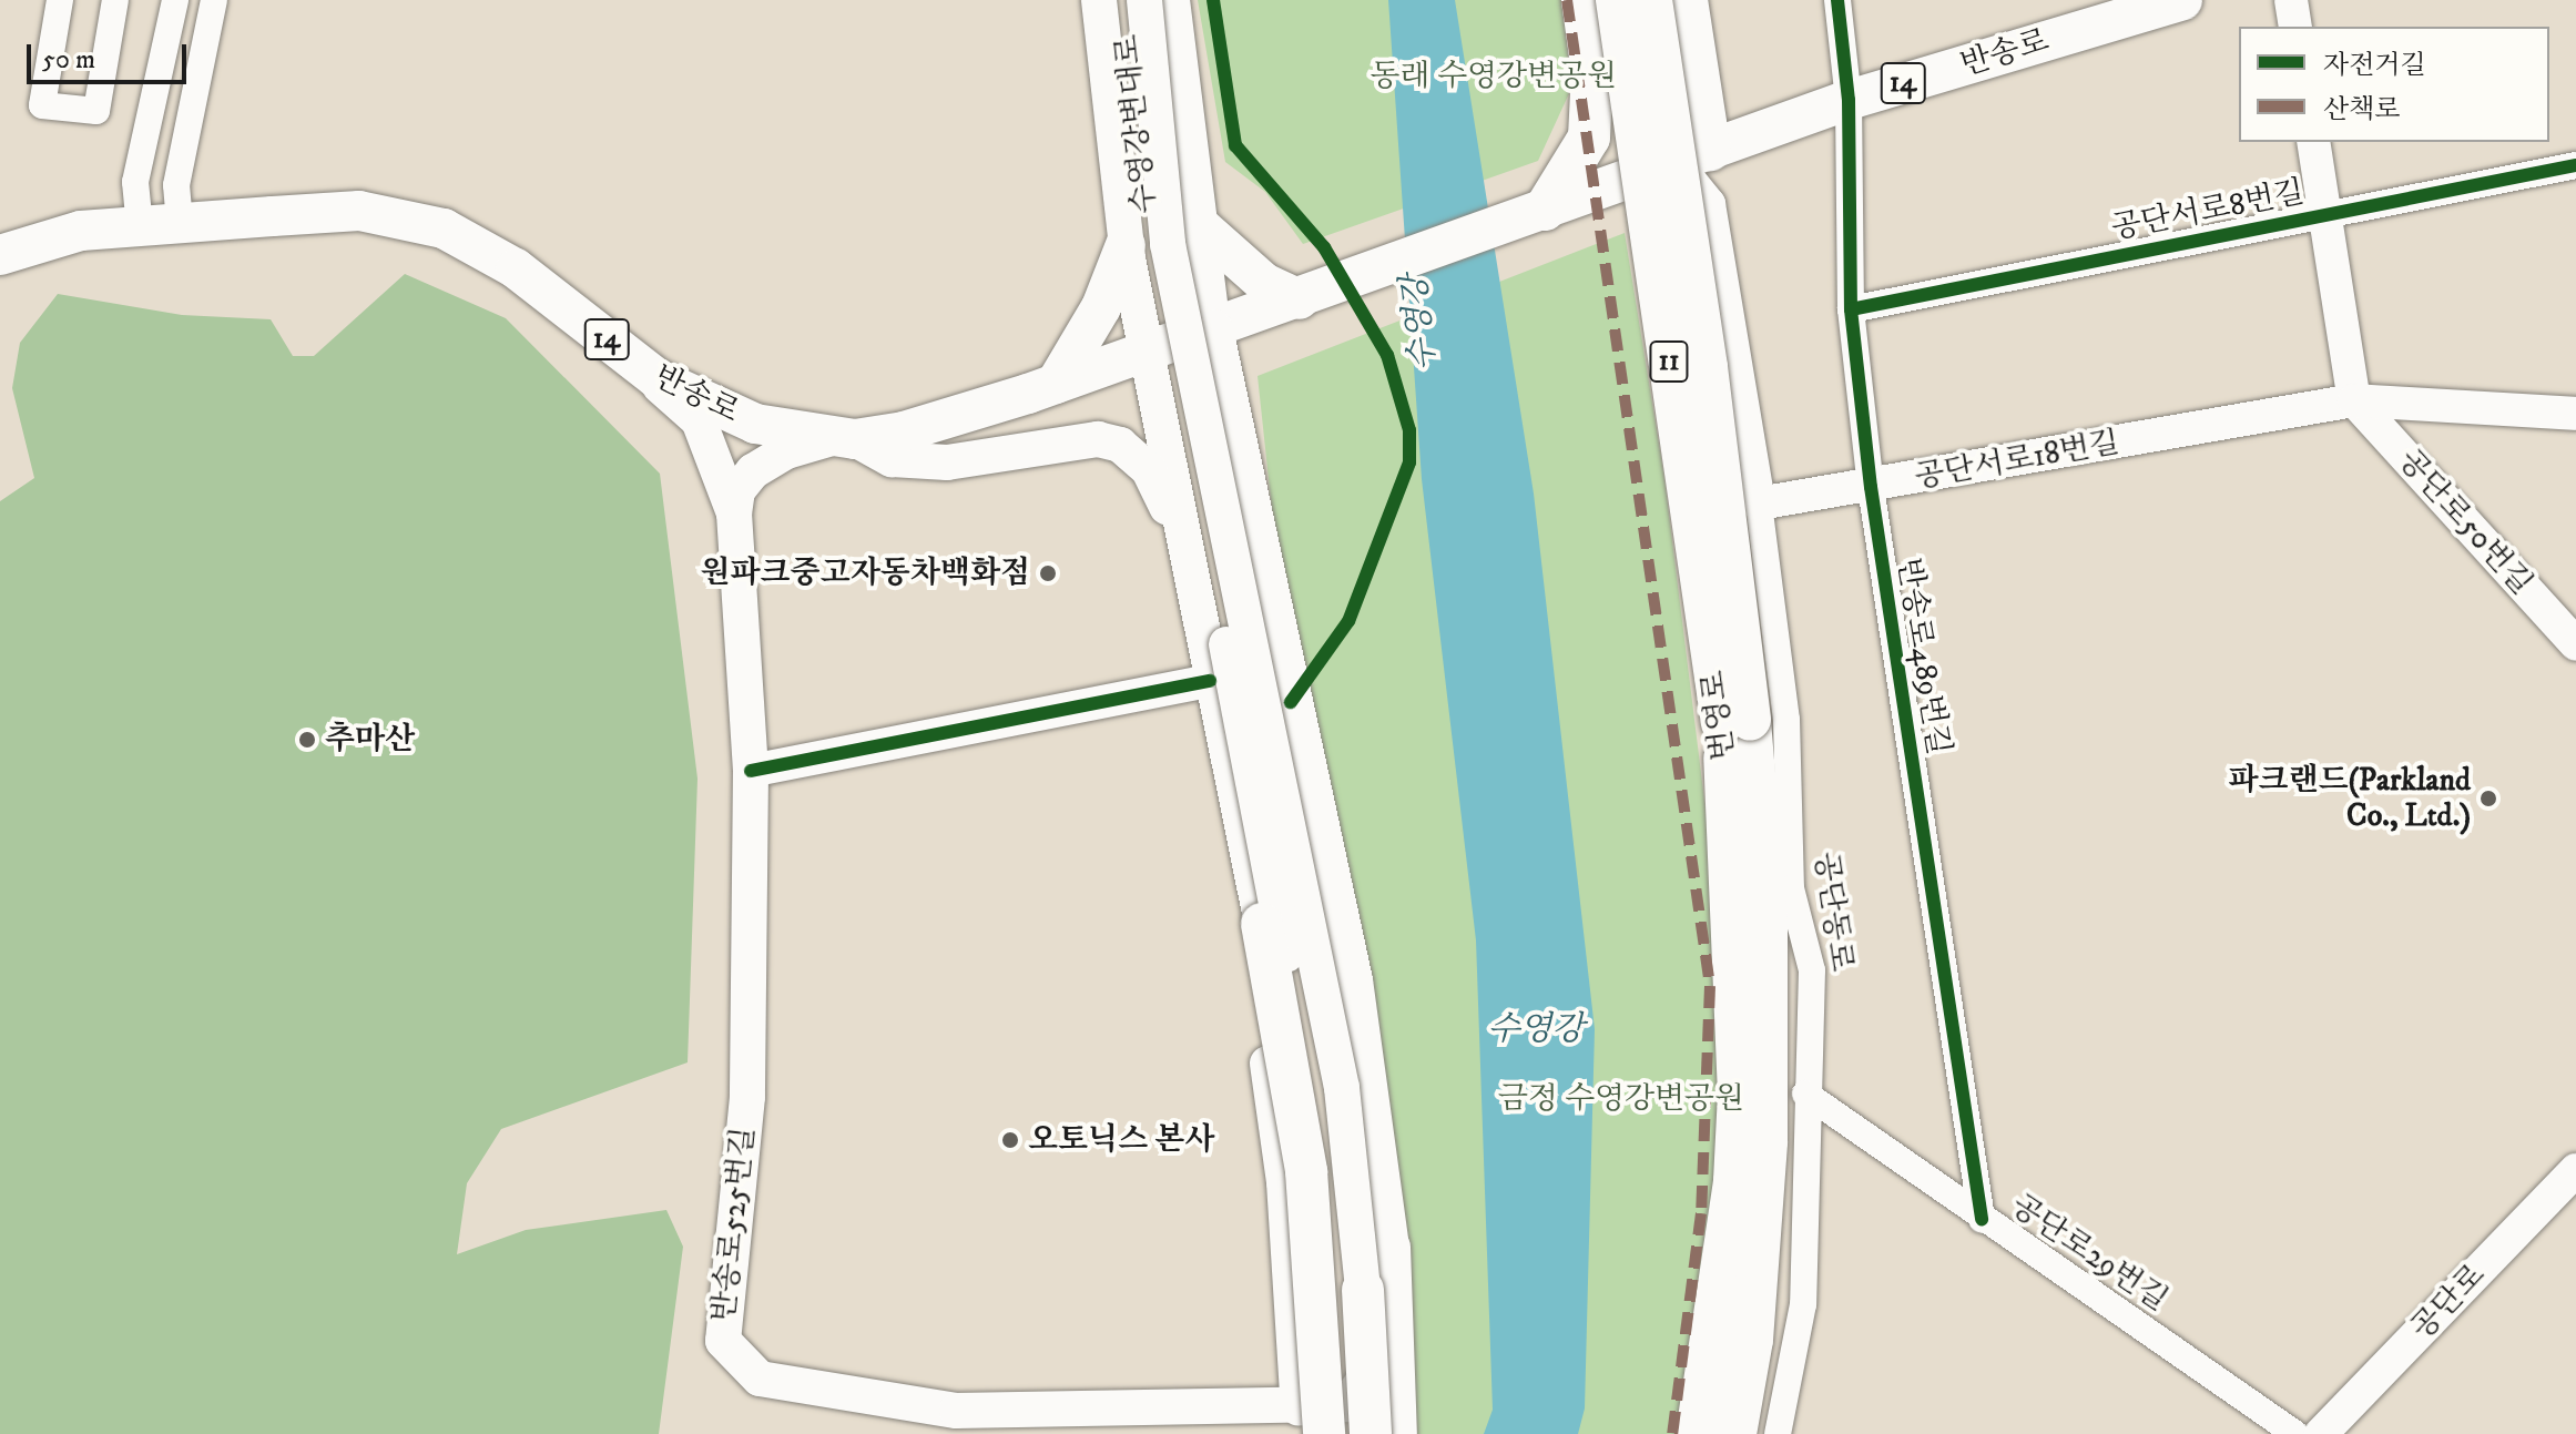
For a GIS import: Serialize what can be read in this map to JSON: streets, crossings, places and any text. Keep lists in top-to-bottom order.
{
  "streets": {
    "highway": ["11", "번영로"],
    "main road": [
      "반송로",
      "14",
      "수영강변대로",
      "반송로525번길"
    ],
    "street": [
      "공단서로8번길",
      "공단서로18번길",
      "공단로50번길",
      "반송로489번길",
      "공단동로",
      "공단로29번길",
      "공단로"
    ]
  },
  "crossings": [
    ["반송로", "14"],
    ["반송로", "반송로489번길"],
    ["공단서로8번길", "공단서로18번길"],
    ["공단서로8번길", "공단로50번길"],
    ["공단서로8번길", "반송로489번길"],
    ["공단서로18번길", "공단로50번길"],
    ["공단서로18번길", "반송로489번길"],
    ["공단서로18번길", "공단동로"],
    ["반송로489번길", "공단로29번길"],
    ["공단동로", "공단로29번길"]
  ],
  "water": ["수영강"],
  "parks": ["동래 수영강변공원", "금정 수영강변공원"],
  "places": [
    "원파크중고자동차백화점",
    "추마산",
    "파크랜드(Parkland Co., Ltd.)",
    "오토닉스 본사"
  ],
  "legend": ["자전거길", "산책로"],
  "scale_bar": "50 m"
}
